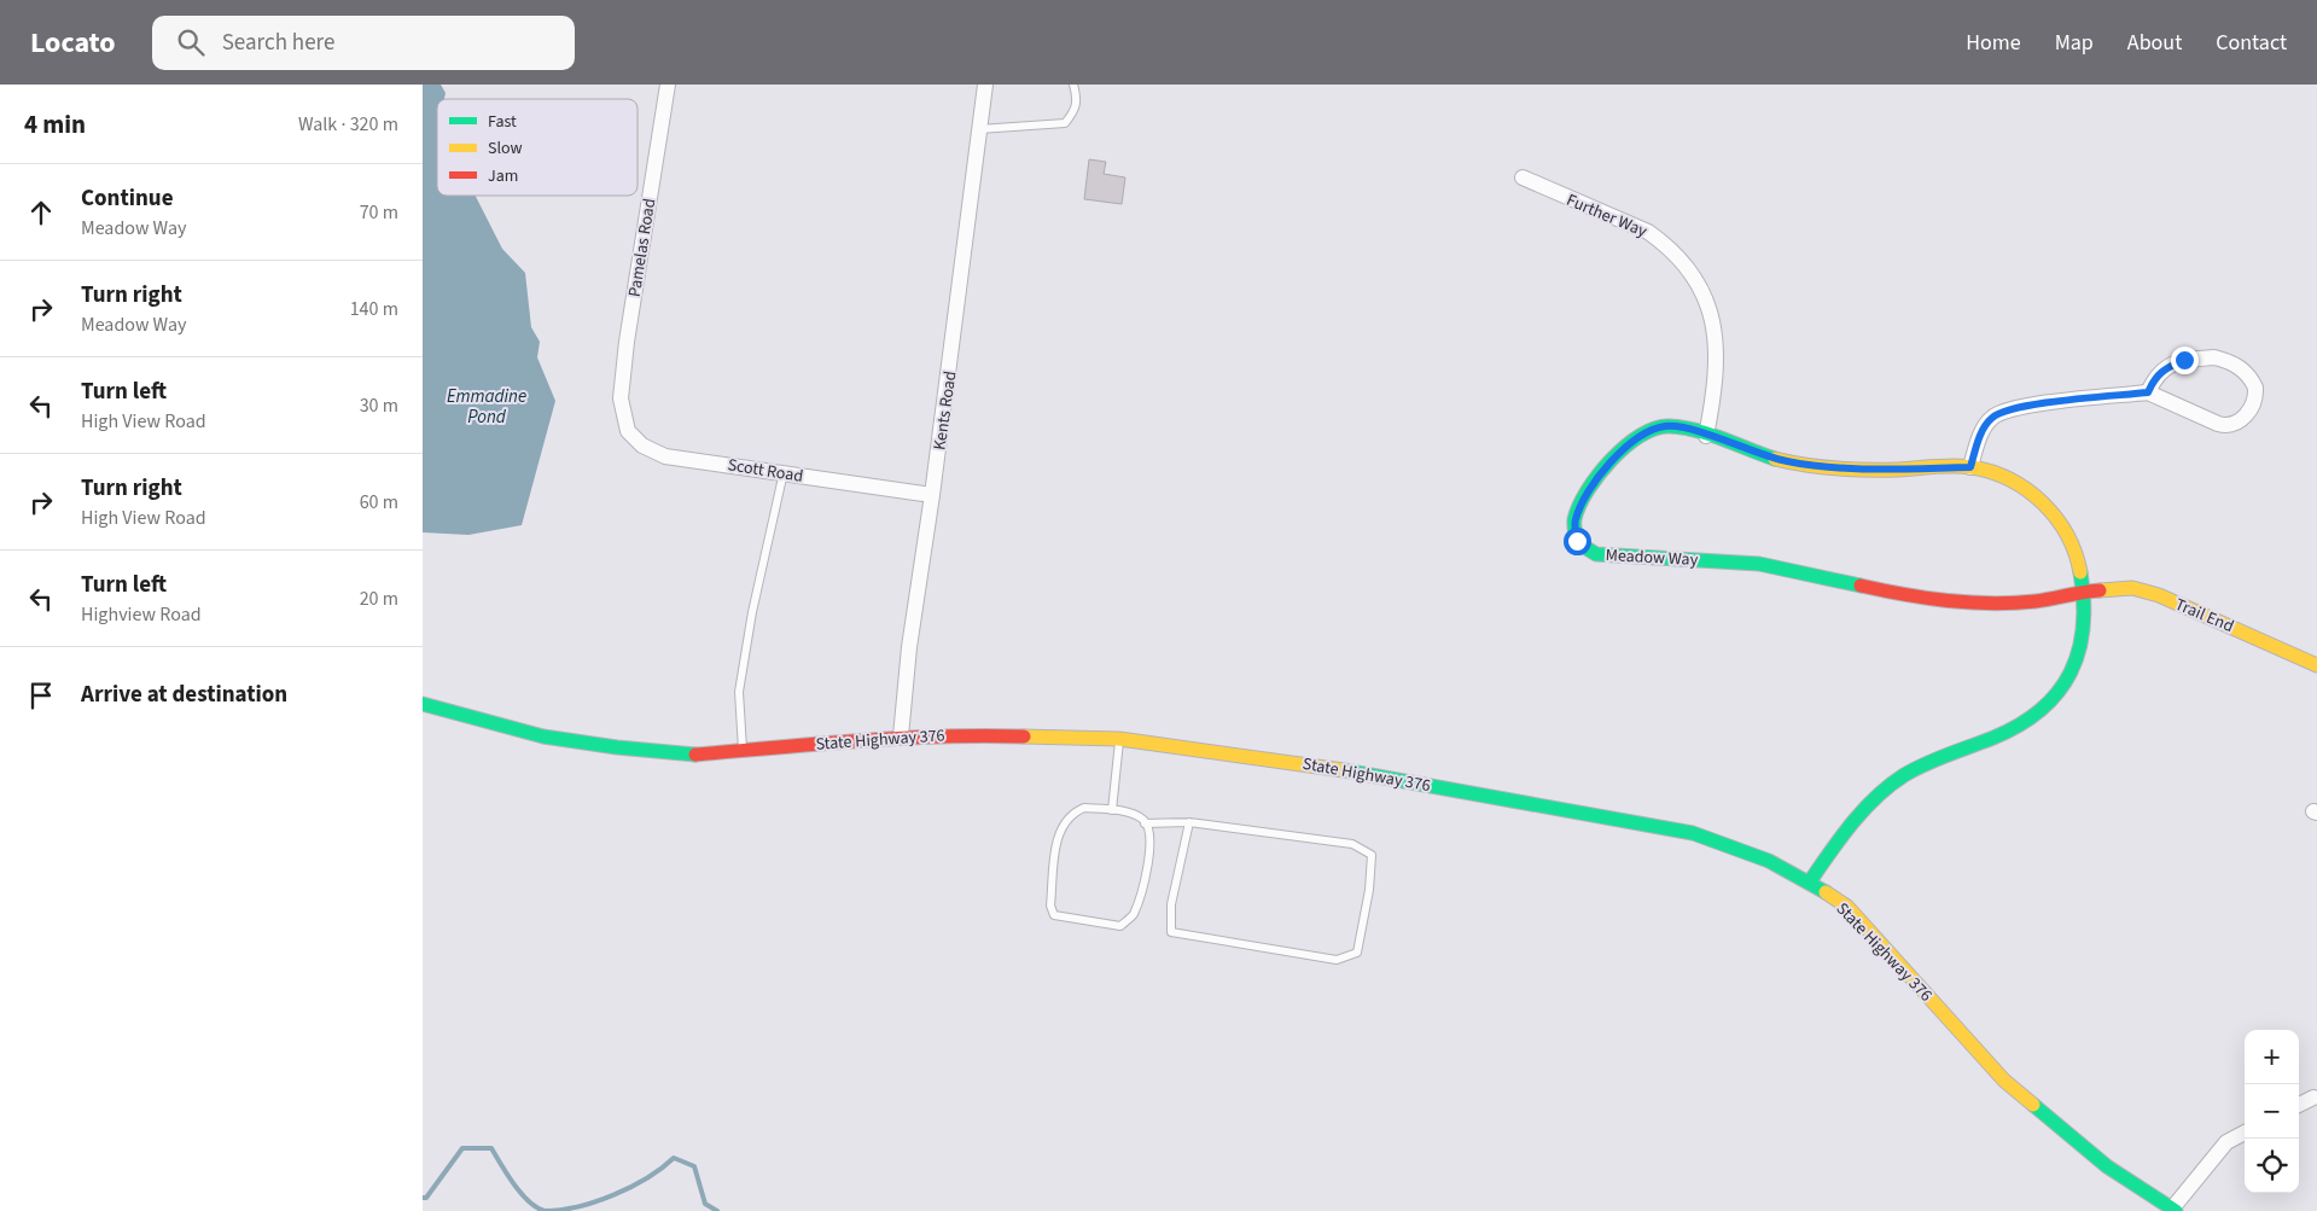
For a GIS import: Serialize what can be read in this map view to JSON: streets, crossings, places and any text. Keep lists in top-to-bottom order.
{
  "streets": {
    "main road": ["Meadow Way", "Trail End", "State Highway 376"],
    "street": [
      "Further Way",
      "Pamelas Road",
      "Kents Road",
      "Scott Road"
    ]
  },
  "crossings": [
    ["Further Way", "Meadow Way"],
    ["Pamelas Road", "Scott Road"],
    ["Kents Road", "Scott Road"],
    ["Kents Road", "State Highway 376"],
    ["Meadow Way", "Trail End"],
    ["Meadow Way", "State Highway 376"]
  ],
  "water": ["Emmadine Pond"],
  "legend": ["Fast", "Slow", "Jam"],
  "page": {
    "header": "Locato",
    "search": "Search here",
    "nav": [
      "Home",
      "Map",
      "About",
      "Contact"
    ],
    "heading": ["4 min", "Walk · 320 m"],
    "list": [
      ["Continue", "Meadow Way", "70 m"],
      ["Turn right", "Meadow Way", "140 m"],
      ["Turn left", "High View Road", "30 m"],
      ["Turn right", "High View Road", "60 m"],
      ["Turn left", "Highview Road", "20 m"],
      "Arrive at destination"
    ],
    "map_buttons": ["+", "−"]
  }
}
